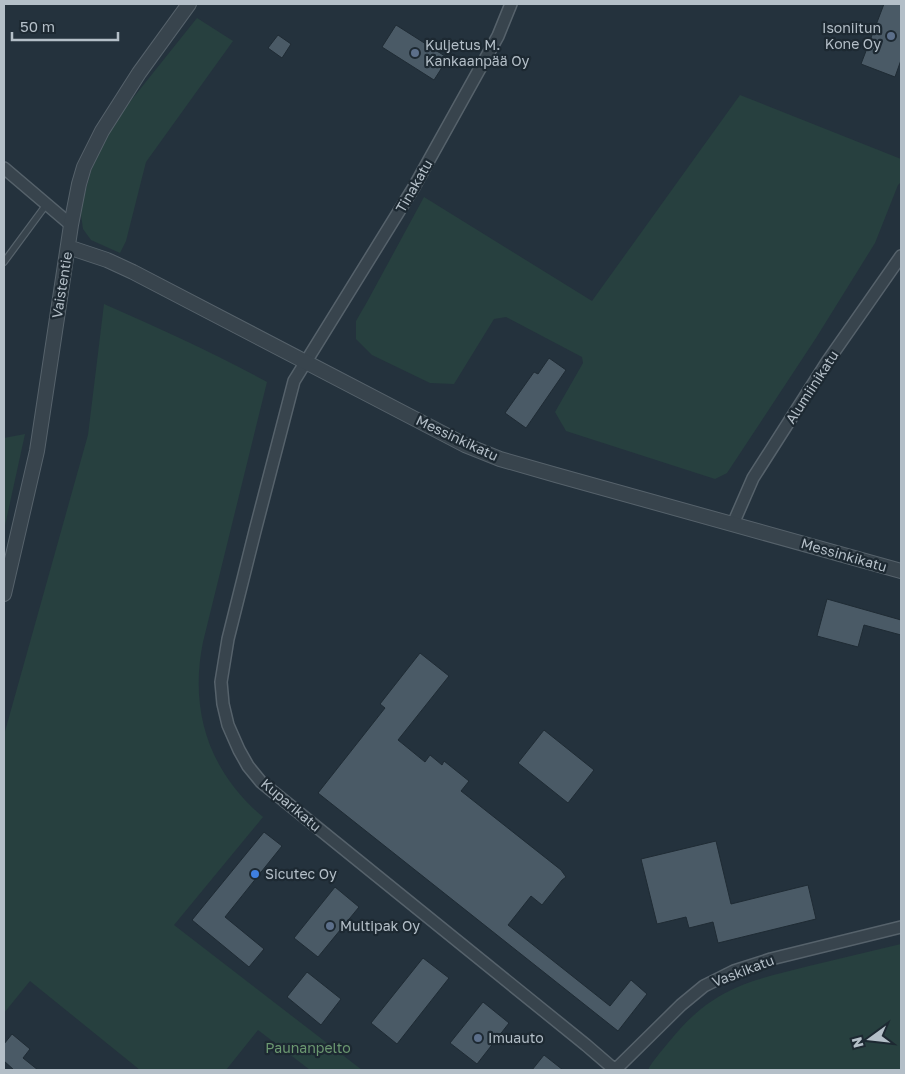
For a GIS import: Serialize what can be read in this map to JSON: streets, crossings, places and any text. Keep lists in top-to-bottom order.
{
  "streets": {
    "street": [
      "Tinakatu",
      "Vaistentie",
      "Alumiinikatu",
      "Messinkikatu",
      "Kuparikatu",
      "Vaskikatu"
    ]
  },
  "crossings": [
    ["Tinakatu", "Messinkikatu"],
    ["Tinakatu", "Kuparikatu"],
    ["Vaistentie", "Messinkikatu"],
    ["Alumiinikatu", "Messinkikatu"],
    ["Messinkikatu", "Kuparikatu"],
    ["Kuparikatu", "Vaskikatu"]
  ],
  "parks": ["Paunanpelto"],
  "places": [
    "Isoniitun Kone Oy",
    "Kuljetus M. Kankaanpää Oy",
    "Sicutec Oy",
    "Multipak Oy",
    "Imuauto"
  ],
  "scale_bar": "50 m",
  "north": "left"
}
